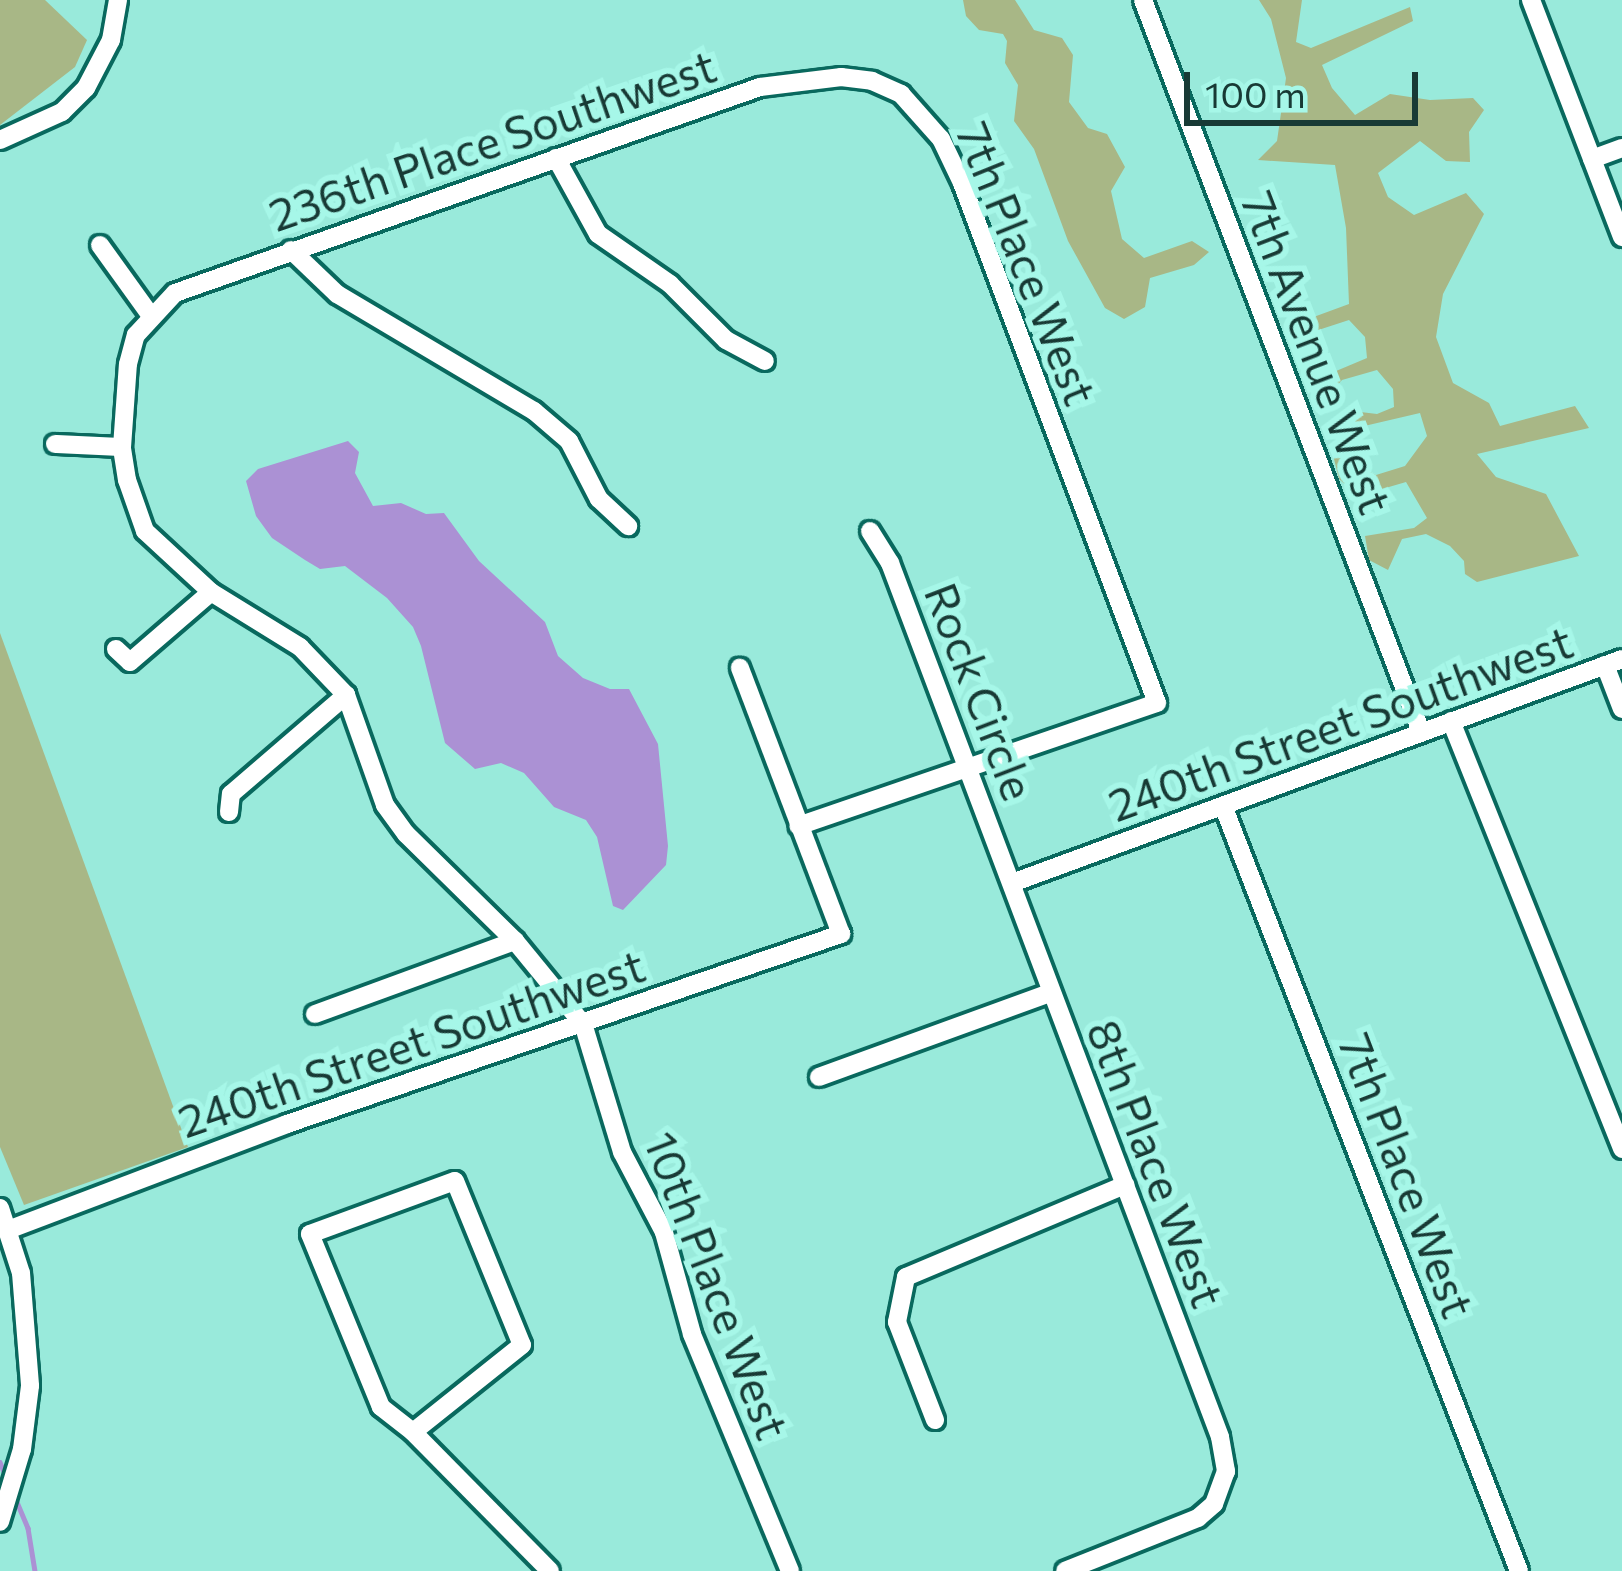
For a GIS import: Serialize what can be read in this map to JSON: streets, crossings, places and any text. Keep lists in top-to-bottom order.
{
  "streets": {
    "street": [
      "236th Place Southwest",
      "7th Place West",
      "7th Avenue West",
      "Rock Circle",
      "240th Street Southwest",
      "8th Place West",
      "10th Place West"
    ]
  },
  "crossings": [
    ["236th Place Southwest", "7th Place West"],
    ["7th Place West", "Rock Circle"],
    ["7th Place West", "240th Street Southwest"],
    ["7th Avenue West", "240th Street Southwest"],
    ["Rock Circle", "240th Street Southwest"],
    ["Rock Circle", "8th Place West"],
    ["240th Street Southwest", "8th Place West"],
    ["240th Street Southwest", "10th Place West"]
  ],
  "scale_bar": "100 m"
}
